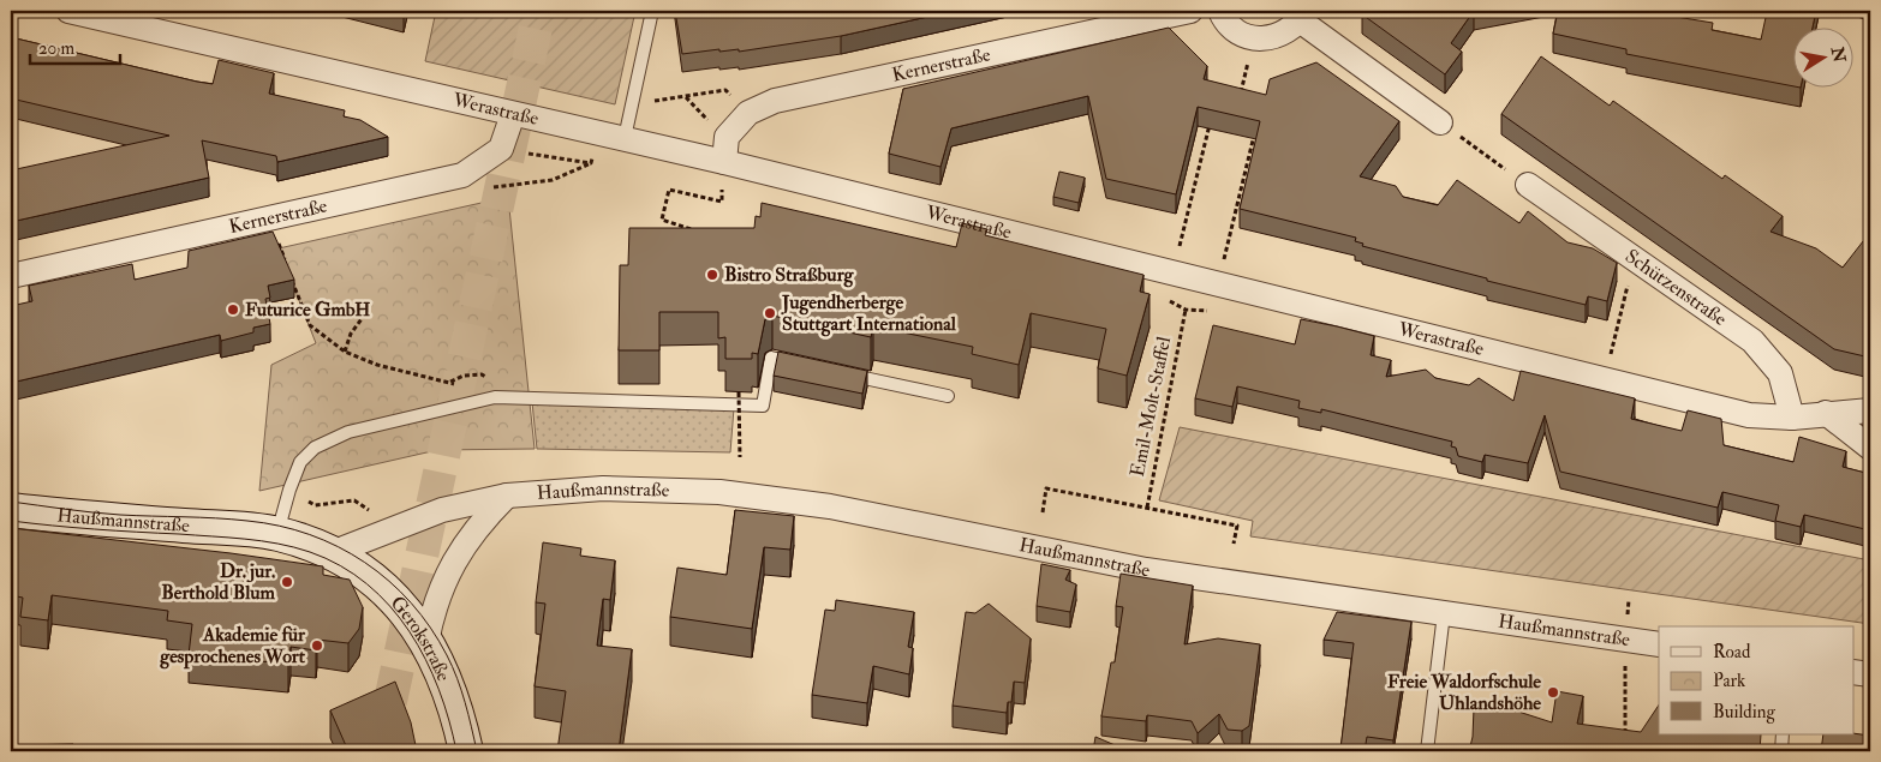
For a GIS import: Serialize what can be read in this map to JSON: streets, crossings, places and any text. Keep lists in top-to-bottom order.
{
  "streets": {
    "street": [
      "Kernerstraße",
      "Werastraße",
      "Schützenstraße",
      "Haußmannstraße",
      "Gerokstraße"
    ],
    "path": ["Emil-Molt-Staffel"]
  },
  "crossings": [
    ["Kernerstraße", "Werastraße"],
    ["Werastraße", "Schützenstraße"],
    ["Haußmannstraße", "Gerokstraße"]
  ],
  "places": [
    "Bistro Straßburg",
    "Futurice GmbH",
    "Jugendherberge Stuttgart International",
    "Dr. jur. Berthold Blum",
    "Akademie für gesprochenes Wort",
    "Freie Waldorfschule Uhlandshöhe"
  ],
  "legend": ["Road", "Park", "Building"],
  "scale_bar": "20 m",
  "north": "right"
}
